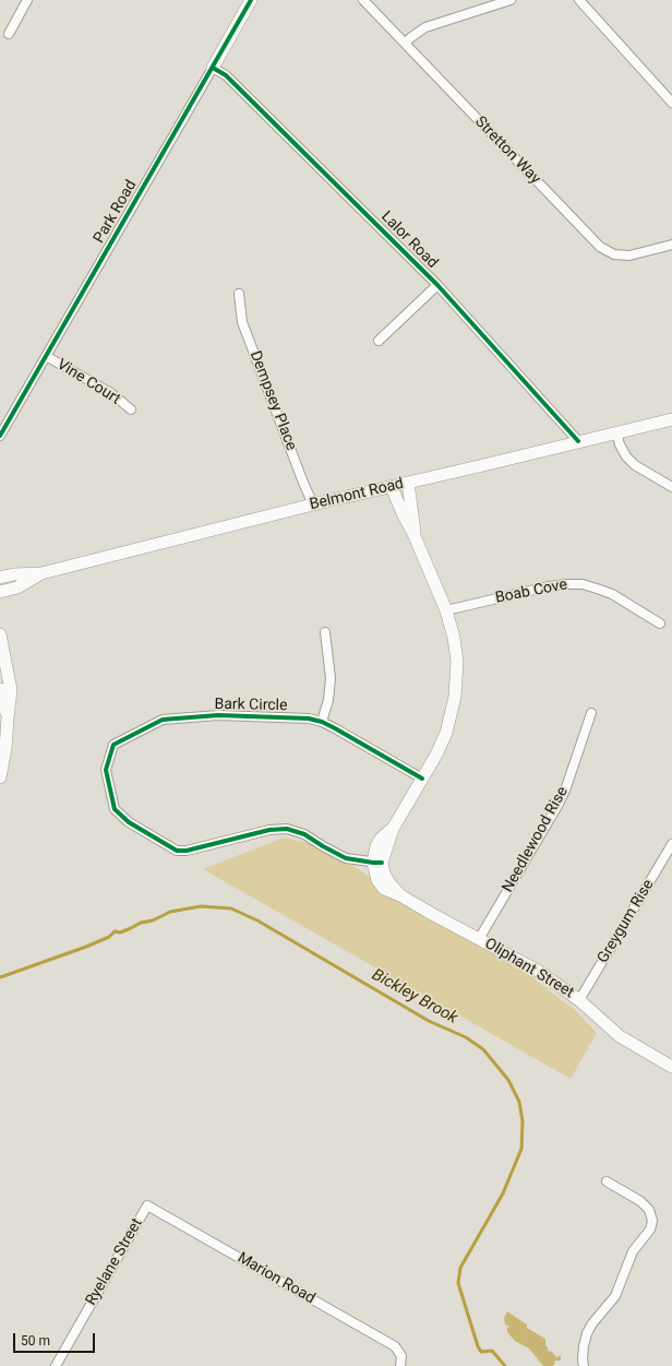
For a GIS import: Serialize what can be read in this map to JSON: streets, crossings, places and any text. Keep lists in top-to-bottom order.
{
  "streets": {
    "street": [
      "Stretton Way",
      "Park Road",
      "Lalor Road",
      "Vine Court",
      "Dempsey Place",
      "Belmont Road",
      "Boab Cove",
      "Bark Circle",
      "Needlewood Rise",
      "Greygum Rise",
      "Oliphant Street",
      "Ryelane Street",
      "Marion Road"
    ]
  },
  "crossings": [
    ["Park Road", "Lalor Road"],
    ["Park Road", "Vine Court"],
    ["Lalor Road", "Belmont Road"],
    ["Dempsey Place", "Belmont Road"],
    ["Bark Circle", "Oliphant Street"],
    ["Needlewood Rise", "Oliphant Street"],
    ["Greygum Rise", "Oliphant Street"],
    ["Ryelane Street", "Marion Road"]
  ],
  "water": ["Bickley Brook"],
  "scale_bar": "50 m"
}
